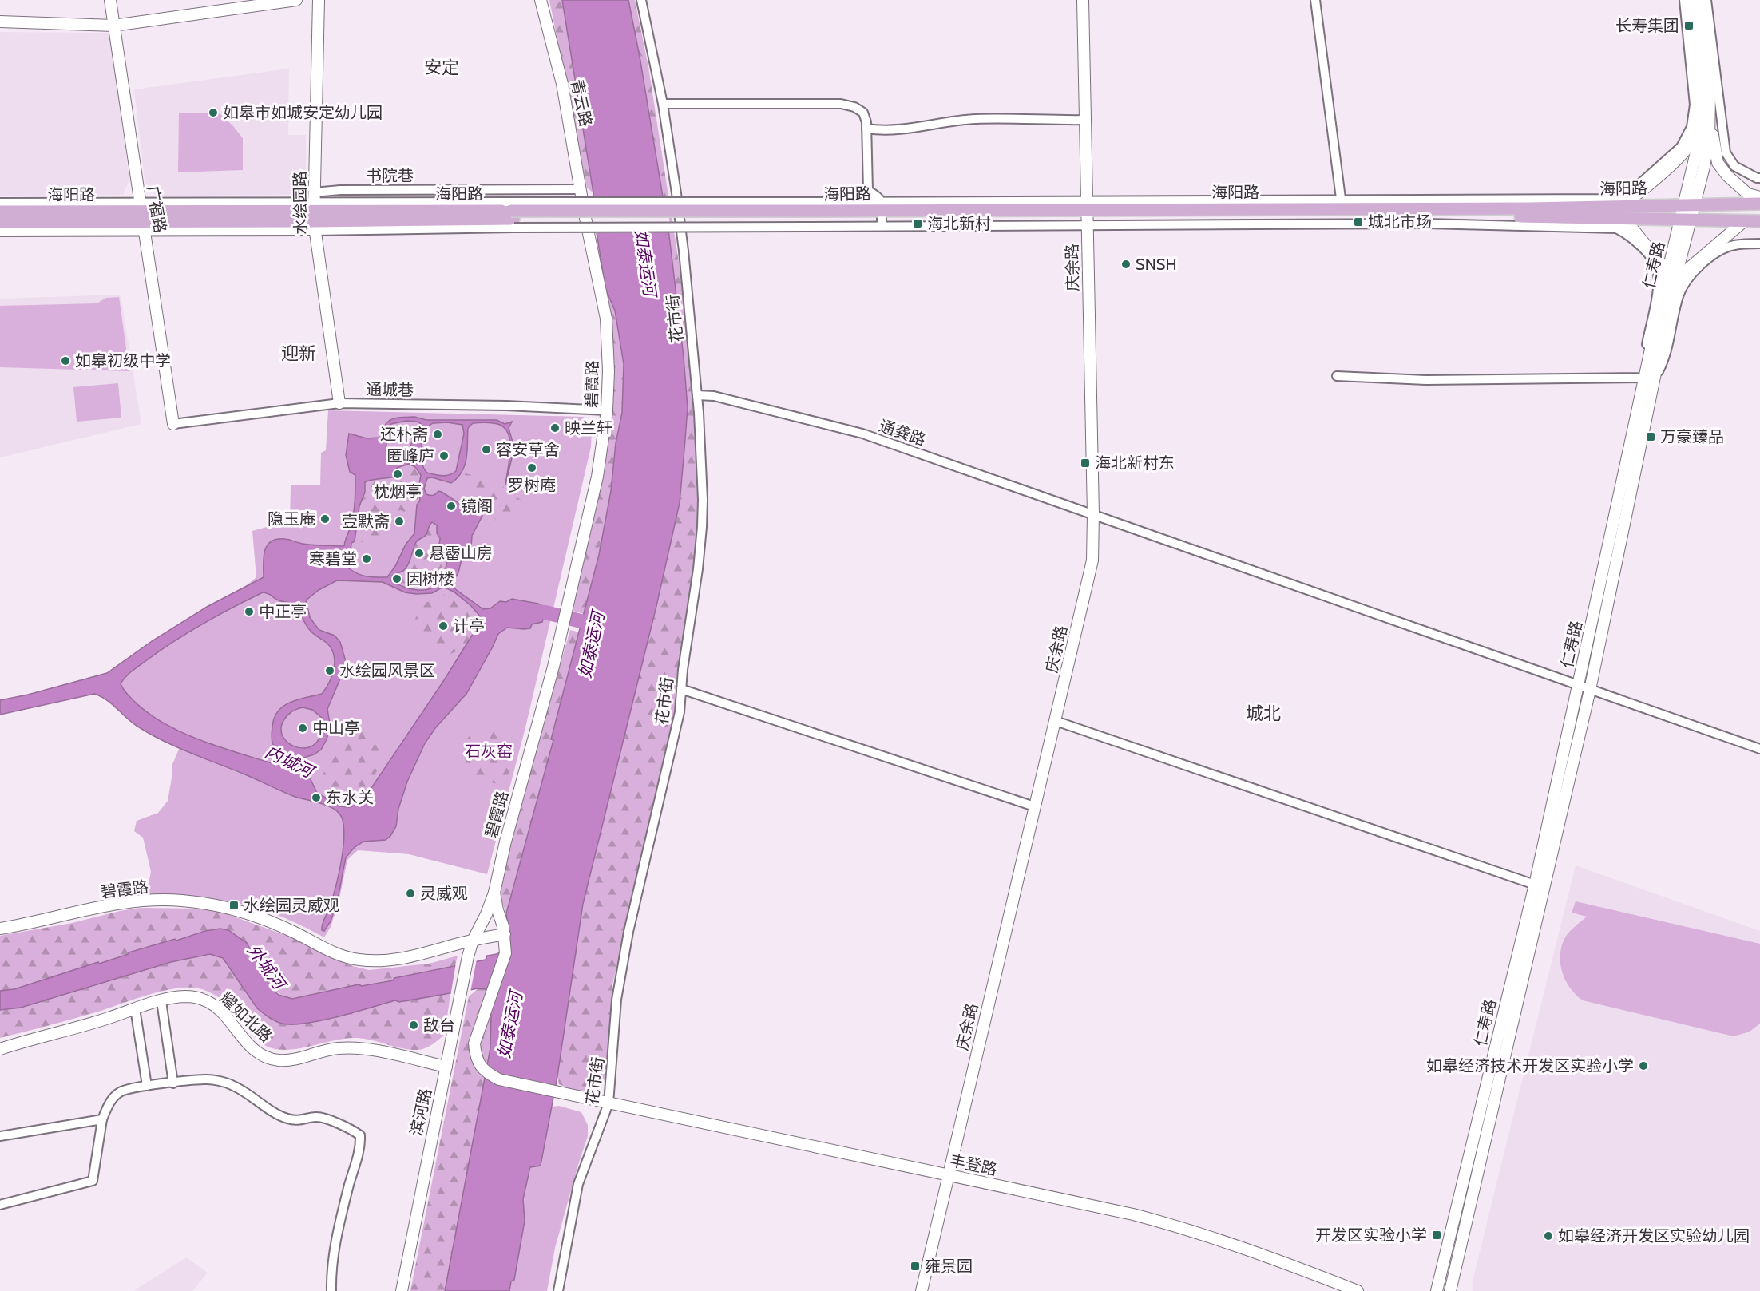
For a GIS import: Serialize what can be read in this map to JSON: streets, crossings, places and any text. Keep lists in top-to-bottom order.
{
  "streets": {
    "main road": ["海阳路"],
    "street": [
      "青云路",
      "书院巷",
      "水绘园路",
      "广福路",
      "仁寿路",
      "庆余路",
      "花市街",
      "碧霞路",
      "通城巷",
      "通龚路",
      "耀如北路",
      "滨河路",
      "丰登路"
    ]
  },
  "crossings": [
    ["青云路", "书院巷"],
    ["青云路", "碧霞路"],
    ["书院巷", "海阳路"],
    ["书院巷", "水绘园路"],
    ["海阳路", "水绘园路"],
    ["海阳路", "广福路"],
    ["海阳路", "仁寿路"],
    ["海阳路", "庆余路"],
    ["水绘园路", "通城巷"],
    ["广福路", "通城巷"],
    ["仁寿路", "通龚路"],
    ["庆余路", "通龚路"],
    ["庆余路", "丰登路"],
    ["花市街", "通龚路"],
    ["花市街", "丰登路"],
    ["碧霞路", "通城巷"],
    ["碧霞路", "滨河路"],
    ["耀如北路", "滨河路"]
  ],
  "districts": ["安定", "迎新", "城北"],
  "water": ["如泰运河", "内城河", "外城河"],
  "parks": ["石灰窑"],
  "places": {
    "transit": [
      "长寿集团",
      "城北市场",
      "海北新村",
      "万豪臻品",
      "海北新村东",
      "水绘园灵威观",
      "开发区实验小学",
      "雍景园"
    ],
    "other": [
      "如皋市如城安定幼儿园",
      "SNSH",
      "如皋初级中学",
      "映兰轩",
      "还朴斋",
      "容安草舍",
      "匿峰庐",
      "罗树庵",
      "枕烟亭",
      "镜阁",
      "隐玉庵",
      "壹默斋",
      "悬霤山房",
      "寒碧堂",
      "因树楼",
      "中正亭",
      "计亭",
      "水绘园风景区",
      "中山亭",
      "东水关",
      "灵威观",
      "敌台",
      "如皋经济技术开发区实验小学",
      "如皋经济开发区实验幼儿园"
    ]
  }
}
